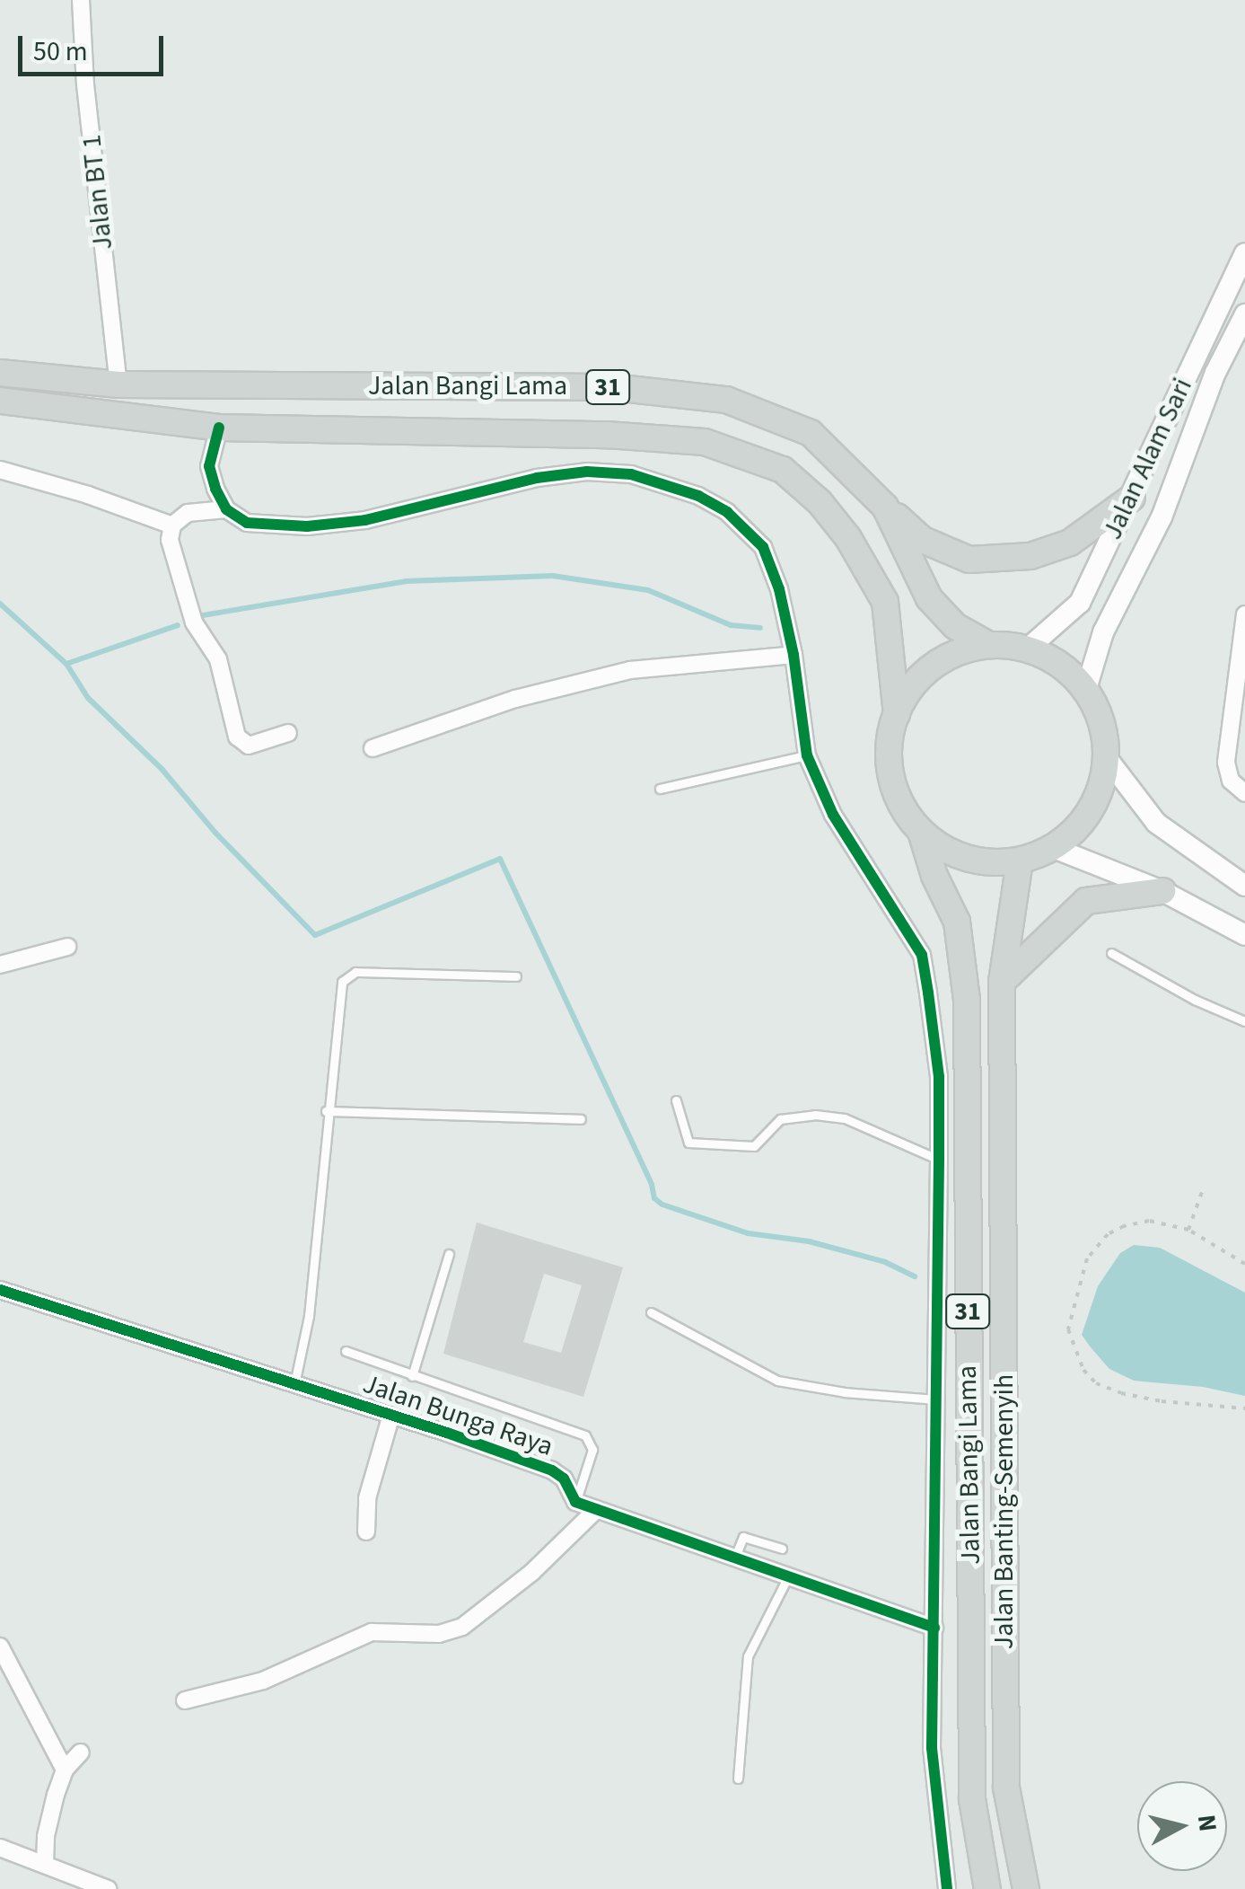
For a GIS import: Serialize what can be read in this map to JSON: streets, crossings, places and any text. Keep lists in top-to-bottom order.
{
  "streets": {
    "main road": ["Jalan Bangi Lama", "31", "Jalan Banting-Semenyih"],
    "street": ["Jalan BT 1", "Jalan Alam Sari", "Jalan Bunga Raya"]
  },
  "crossings": [
    ["Jalan BT 1", "Jalan Bangi Lama"],
    ["Jalan Bangi Lama", "Jalan Alam Sari"],
    ["Jalan Bangi Lama", "Jalan Banting-Semenyih"],
    ["Jalan Alam Sari", "Jalan Banting-Semenyih"]
  ],
  "scale_bar": "50 m",
  "north": "right"
}
